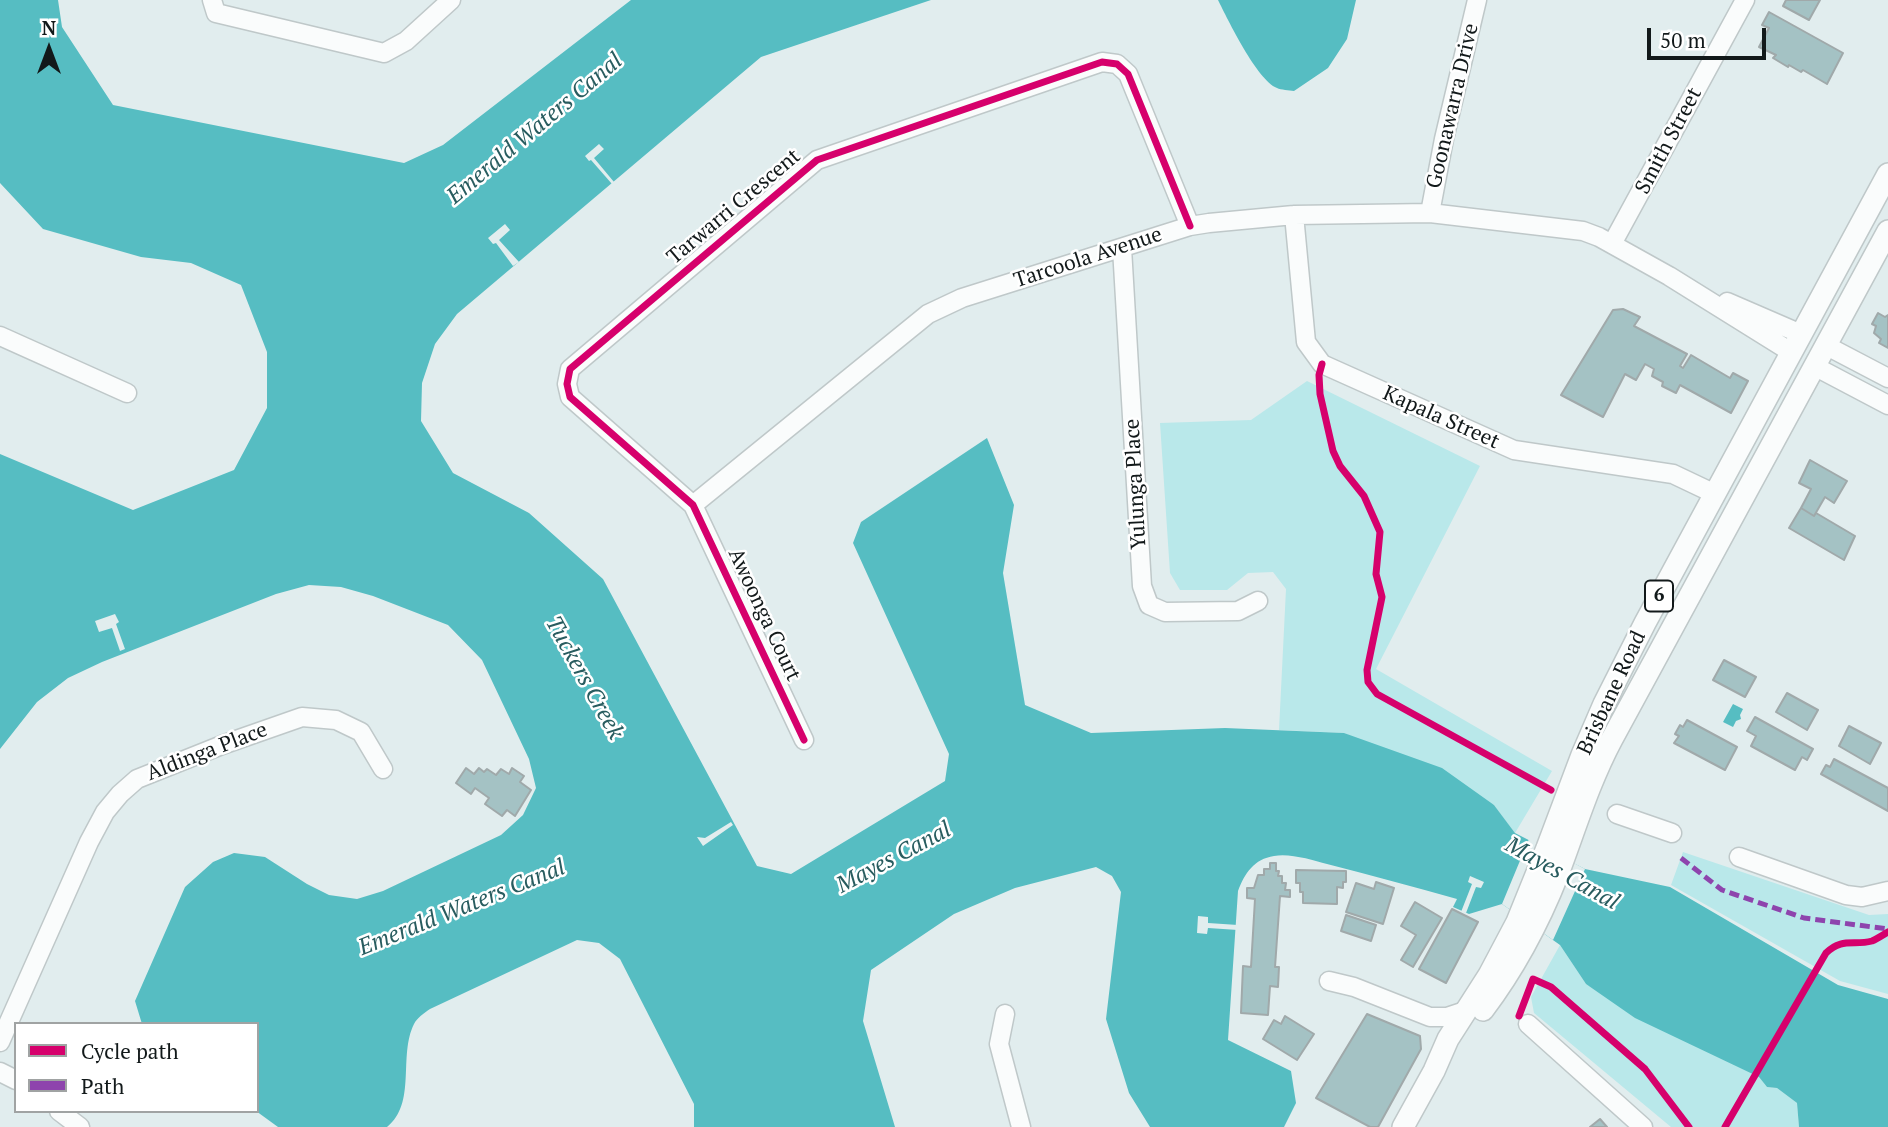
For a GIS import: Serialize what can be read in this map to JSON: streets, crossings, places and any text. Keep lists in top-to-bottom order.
{
  "streets": {
    "main road": ["6", "Brisbane Road"],
    "street": [
      "Goonawarra Drive",
      "Smith Street",
      "Tarwarri Crescent",
      "Tarcoola Avenue",
      "Kapala Street",
      "Yulunga Place",
      "Awoonga Court",
      "Aldinga Place"
    ]
  },
  "crossings": [
    ["Goonawarra Drive", "Tarcoola Avenue"],
    ["Smith Street", "Tarcoola Avenue"],
    ["Tarwarri Crescent", "Tarcoola Avenue"],
    ["Tarwarri Crescent", "Awoonga Court"],
    ["Tarcoola Avenue", "Kapala Street"],
    ["Tarcoola Avenue", "Yulunga Place"],
    ["Tarcoola Avenue", "Awoonga Court"],
    ["Tarcoola Avenue", "Brisbane Road"],
    ["Kapala Street", "Brisbane Road"]
  ],
  "water": ["Emerald Waters Canal", "Tuckers Creek", "Mayes Canal"],
  "legend": ["Cycle path", "Path"],
  "scale_bar": "50 m",
  "north": "top"
}
